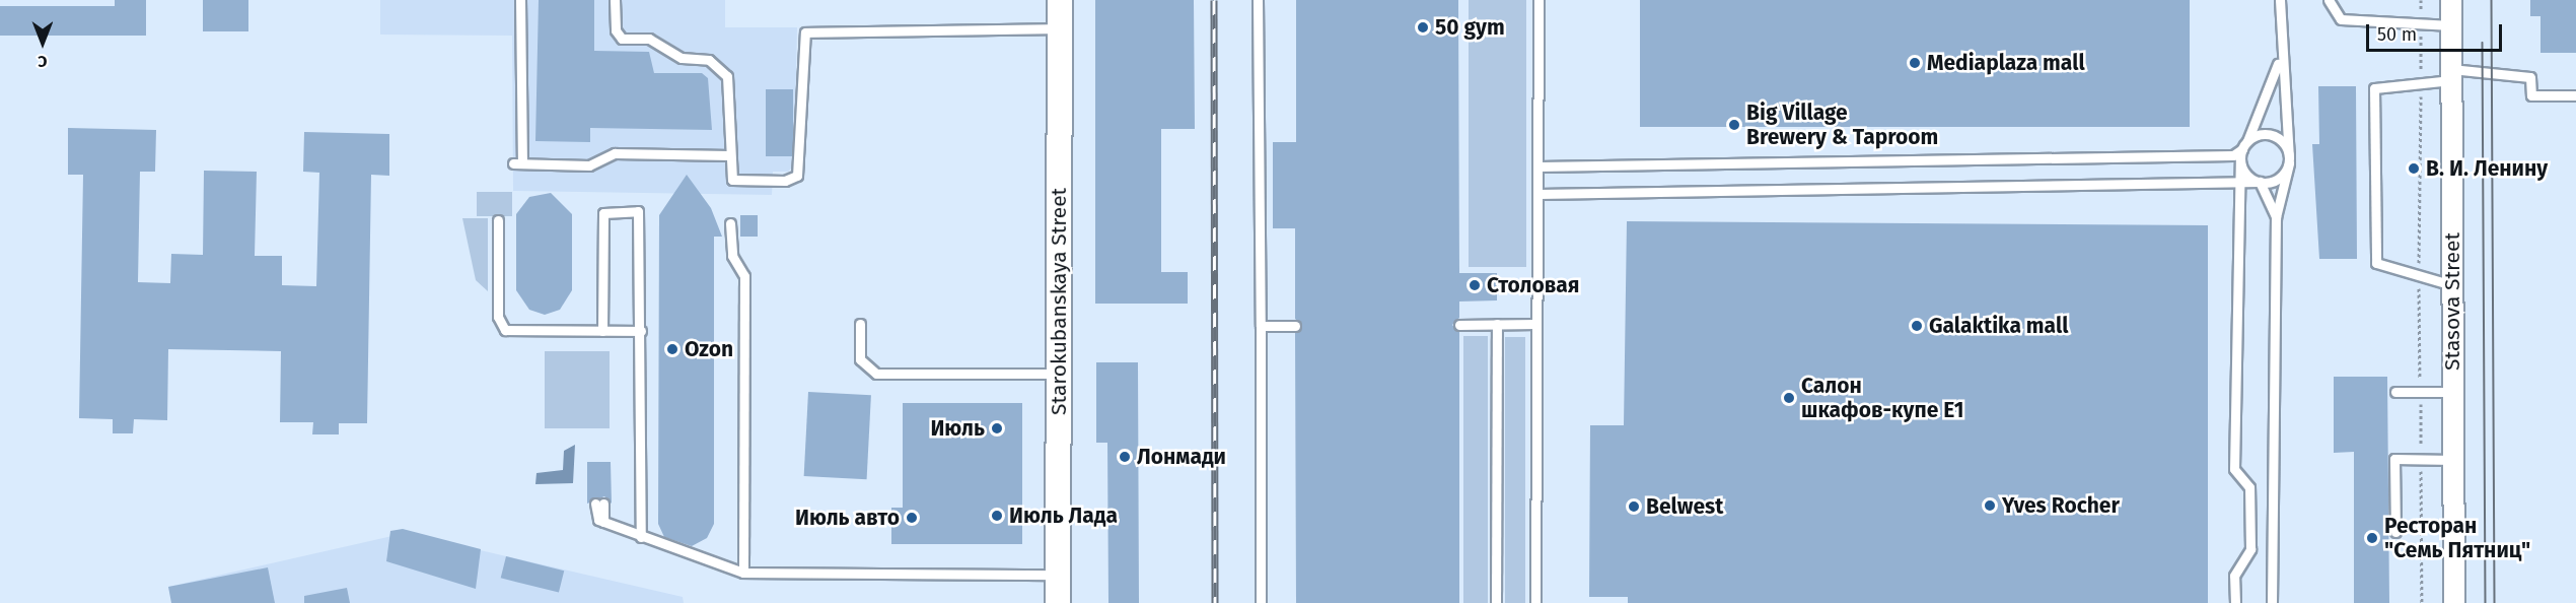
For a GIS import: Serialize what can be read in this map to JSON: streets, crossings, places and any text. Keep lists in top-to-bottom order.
{
  "streets": {
    "street": ["Starokubanskaya Street", "Stasova Street"]
  },
  "places": [
    "50 gym",
    "Mediaplaza mall",
    "Big Village Brewery & Taproom",
    "В. И. Ленину",
    "Столовая",
    "Galaktika mall",
    "Ozon",
    "Салон шкафов-купе Е1",
    "Июль",
    "Лонмади",
    "Yves Rocher",
    "Belwest",
    "Июль Лада",
    "Июль авто",
    "Ресторан \"Семь Пятниц\""
  ],
  "scale_bar": "50 m",
  "north": "bottom"
}
